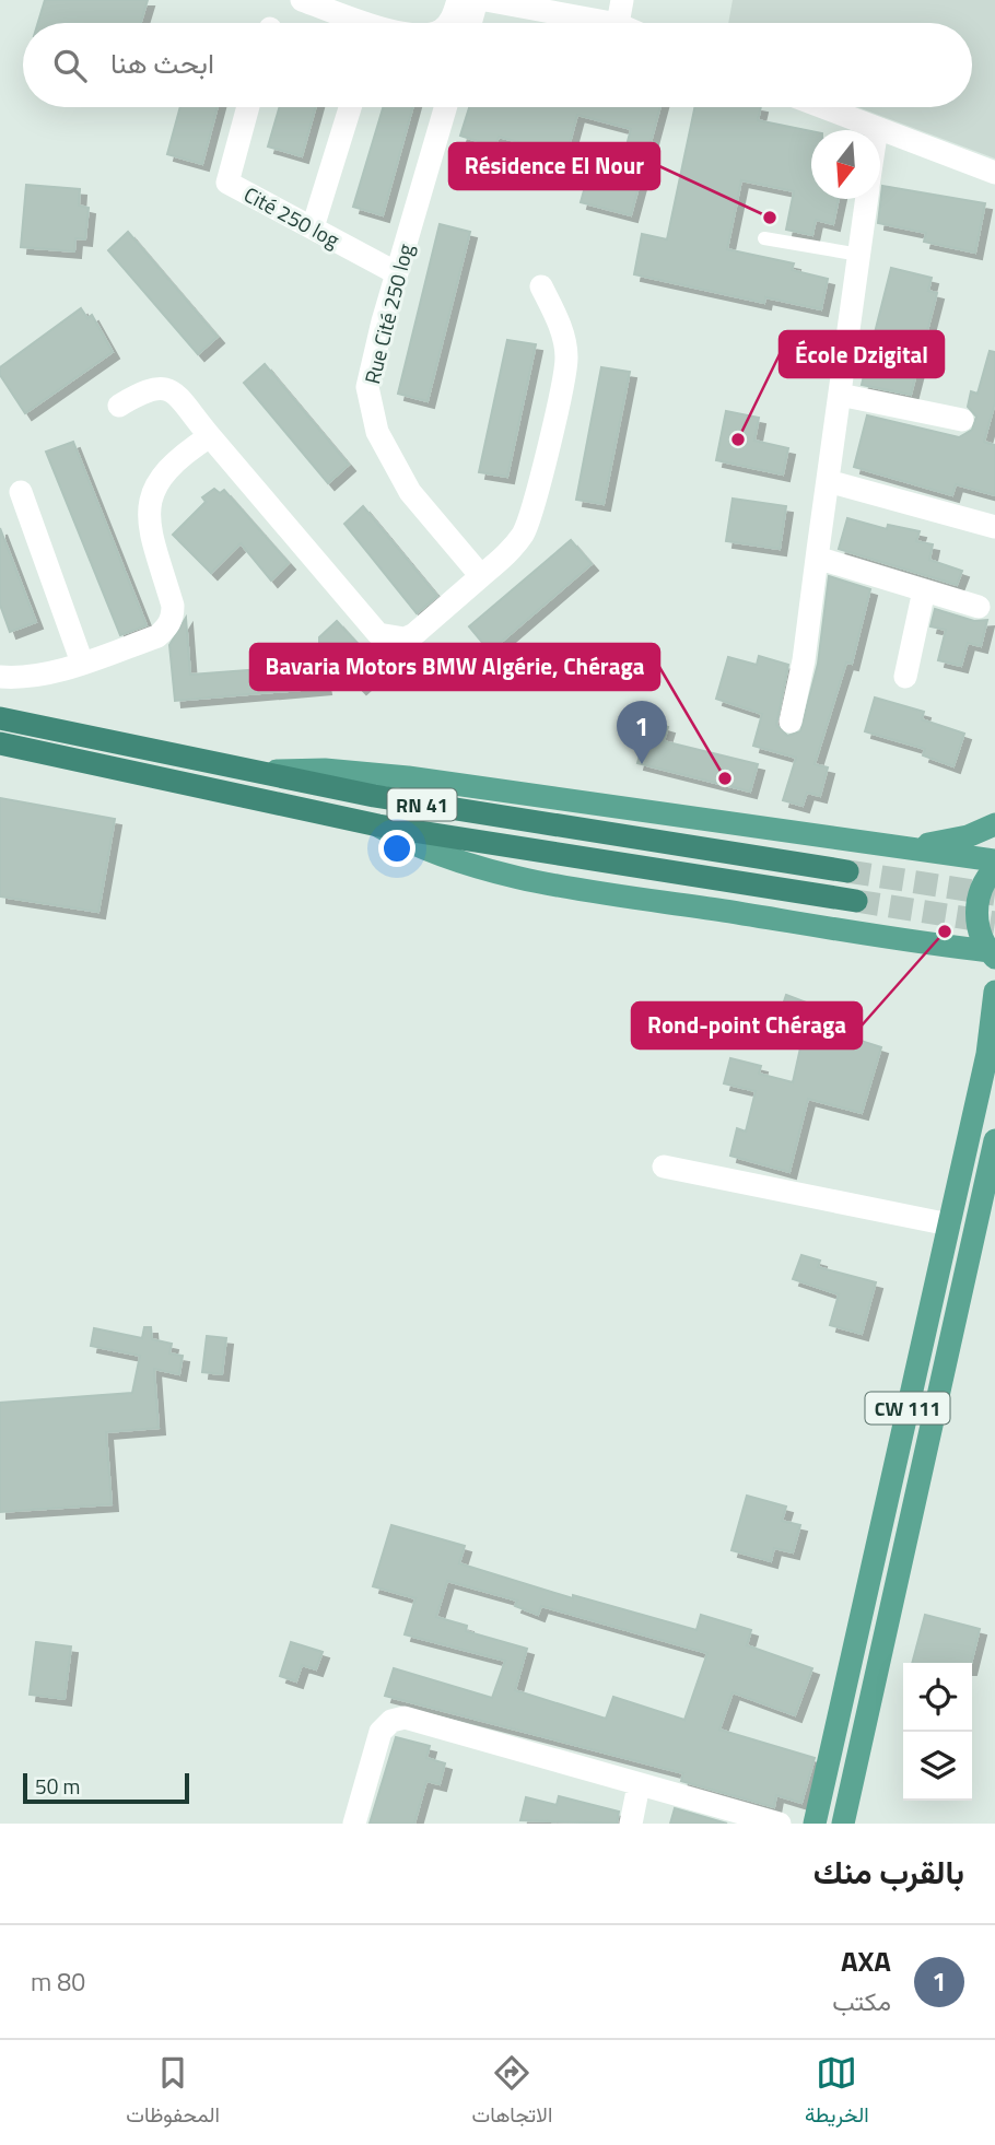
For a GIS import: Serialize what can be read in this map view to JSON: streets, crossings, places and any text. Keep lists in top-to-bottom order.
{
  "streets": {
    "highway": ["RN 41"],
    "main road": ["CW 111"],
    "street": ["Cité 250 log", "Rue Cité 250 log"]
  },
  "crossings": [
    ["Cité 250 log", "Rue Cité 250 log"]
  ],
  "places": [
    "Résidence El Nour",
    "École Dzigital",
    "Bavaria Motors BMW Algérie, Chéraga",
    "Rond-point Chéraga"
  ],
  "scale_bar": "50 m",
  "north": "bottom",
  "page": {
    "search": "ابحث هنا",
    "pins": "1",
    "scale": "50 m",
    "heading": "بالقرب منك",
    "list": [
      {
        "mark": "1",
        "name": "AXA",
        "note": "مكتب",
        "value": "80 m"
      }
    ],
    "nav": ["الخريطة", "الاتجاهات", "المحفوظات"]
  }
}
